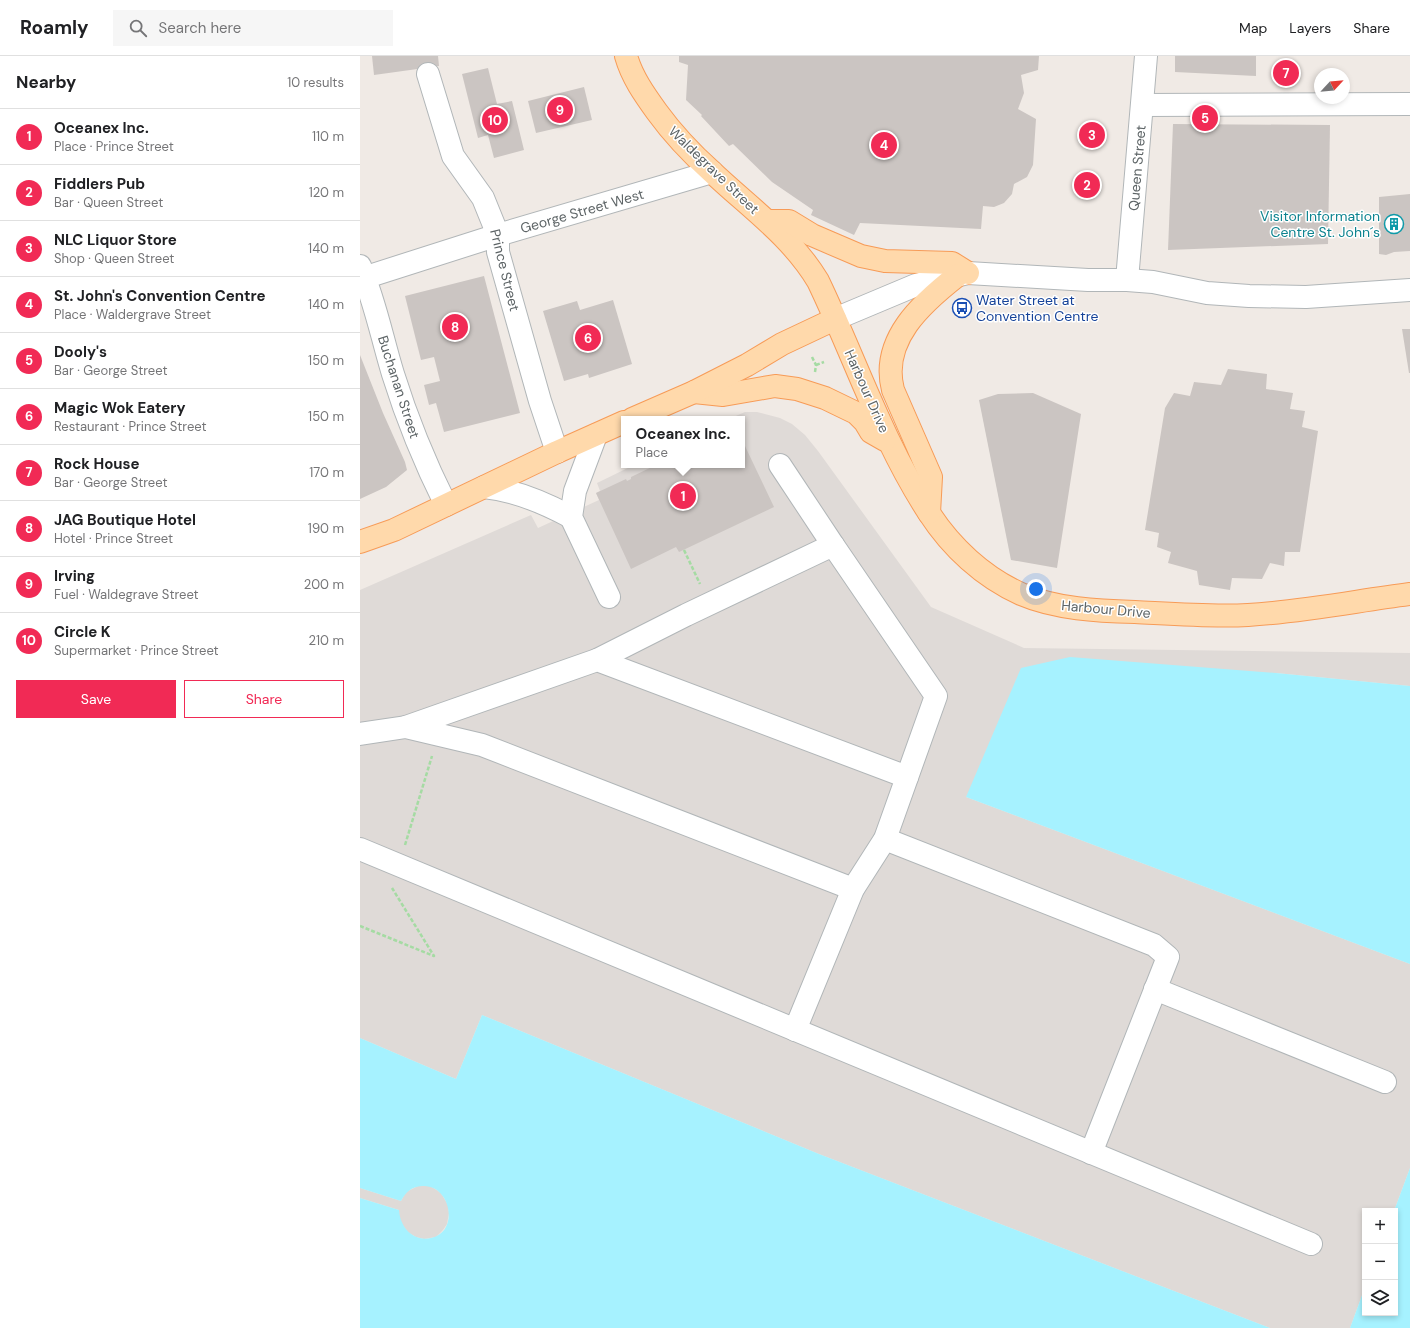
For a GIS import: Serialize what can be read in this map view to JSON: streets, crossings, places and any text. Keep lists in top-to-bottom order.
{
  "streets": {
    "main road": ["Waldegrave Street", "Harbour Drive"],
    "street": [
      "Queen Street",
      "George Street West",
      "Prince Street",
      "Buchanan Street"
    ]
  },
  "crossings": [
    ["Waldegrave Street", "George Street West"],
    ["Waldegrave Street", "Harbour Drive"],
    ["George Street West", "Prince Street"],
    ["George Street West", "Buchanan Street"]
  ],
  "places": {
    "building": ["Visitor Information Centre St. John´s"],
    "bus stop": ["Water Street at Convention Centre"]
  },
  "north": "top right",
  "page": {
    "header": "Roamly",
    "search": "Search here",
    "nav": ["Map", "Layers", "Share"],
    "heading": ["Nearby", "10 results"],
    "pins": [
      "7",
      "9",
      "5",
      "10",
      "3",
      "4",
      "2",
      "8",
      "6",
      "1"
    ],
    "list": [
      {
        "mark": "1",
        "name": "Oceanex Inc.",
        "note": "Place · Prince Street",
        "value": "110 m"
      },
      {
        "mark": "2",
        "name": "Fiddlers Pub",
        "note": "Bar · Queen Street",
        "value": "120 m"
      },
      {
        "mark": "3",
        "name": "NLC Liquor Store",
        "note": "Shop · Queen Street",
        "value": "140 m"
      },
      {
        "mark": "4",
        "name": "St. John's Convention Centre",
        "note": "Place · Waldergrave Street",
        "value": "140 m"
      },
      {
        "mark": "5",
        "name": "Dooly's",
        "note": "Bar · George Street",
        "value": "150 m"
      },
      {
        "mark": "6",
        "name": "Magic Wok Eatery",
        "note": "Restaurant · Prince Street",
        "value": "150 m"
      },
      {
        "mark": "7",
        "name": "Rock House",
        "note": "Bar · George Street",
        "value": "170 m"
      },
      {
        "mark": "8",
        "name": "JAG Boutique Hotel",
        "note": "Hotel · Prince Street",
        "value": "190 m"
      },
      {
        "mark": "9",
        "name": "Irving",
        "note": "Fuel · Waldegrave Street",
        "value": "200 m"
      },
      {
        "mark": "10",
        "name": "Circle K",
        "note": "Supermarket · Prince Street",
        "value": "210 m"
      }
    ],
    "popup": ["Oceanex Inc.", "Place"],
    "buttons": ["Save", "Share"],
    "map_buttons": ["+", "−"]
  }
}
